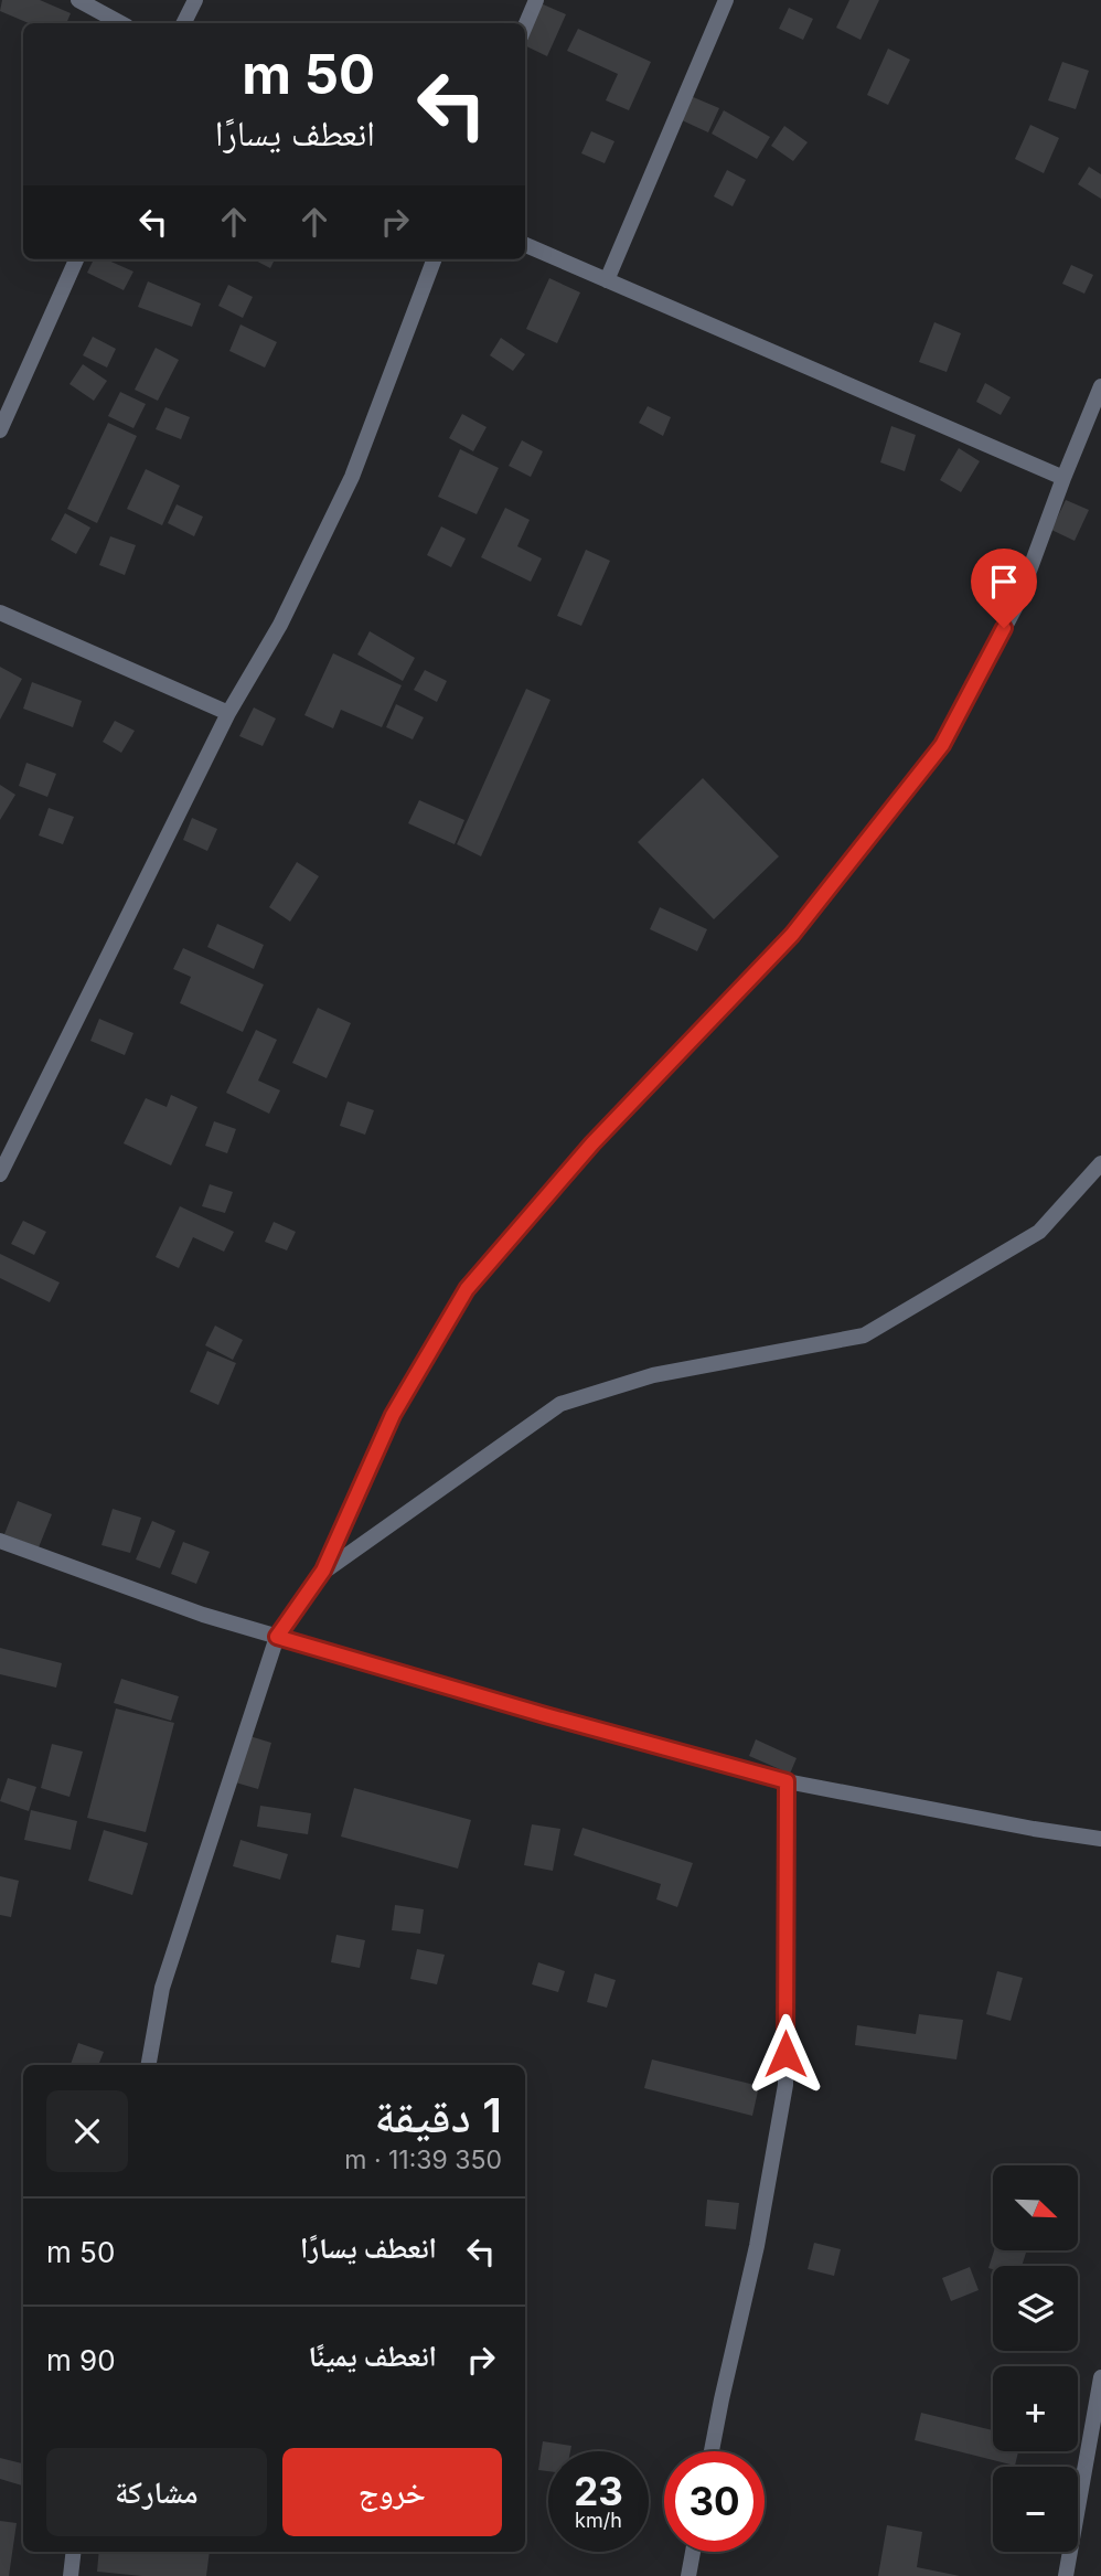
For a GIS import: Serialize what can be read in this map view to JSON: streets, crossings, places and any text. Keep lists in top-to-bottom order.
{
  "north": "bottom right",
  "page": {
    "turn": ["50 m", "انعطف يسارًا"],
    "heading": ["1 دقيقة", "350 m · 11:39"],
    "map_buttons": ["+", "−"],
    "list": [
      {
        "name": "انعطف يسارًا",
        "value": "50 m"
      },
      {
        "name": "انعطف يمينًا",
        "value": "90 m"
      }
    ],
    "buttons": ["خروج", "مشاركة"],
    "speed": "23 km/h",
    "limit": "30"
  }
}
